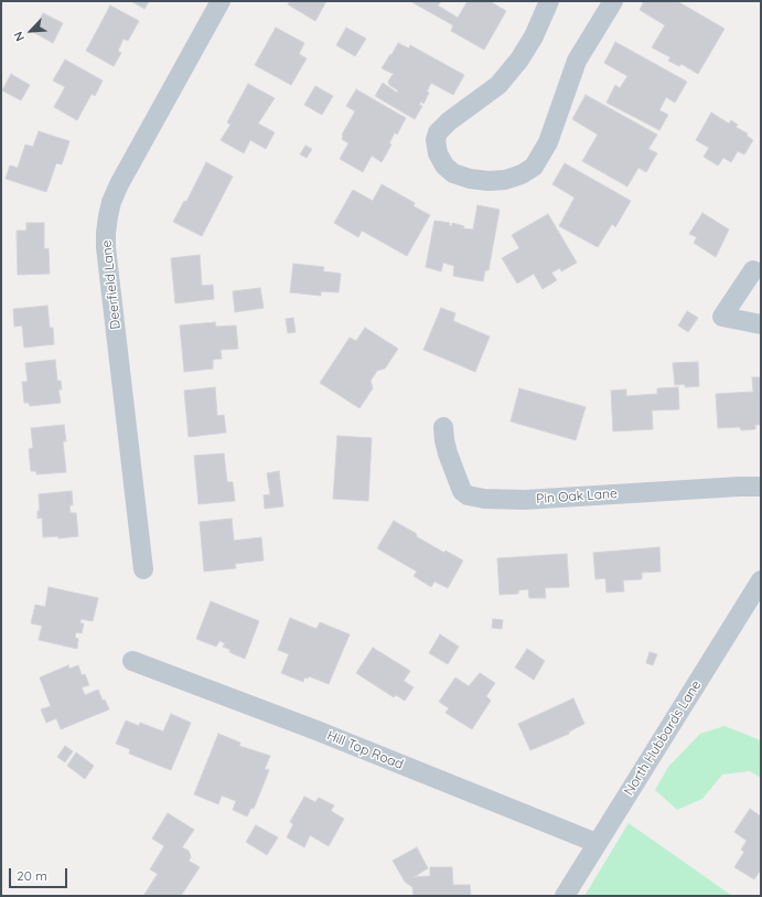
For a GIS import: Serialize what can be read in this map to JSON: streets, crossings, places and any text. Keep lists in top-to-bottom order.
{
  "streets": {
    "street": [
      "Deerfield Lane",
      "Pin Oak Lane",
      "North Hubbards Lane",
      "Hill Top Road"
    ]
  },
  "crossings": [
    ["North Hubbards Lane", "Hill Top Road"]
  ],
  "scale_bar": "20 m",
  "north": "bottom left"
}
